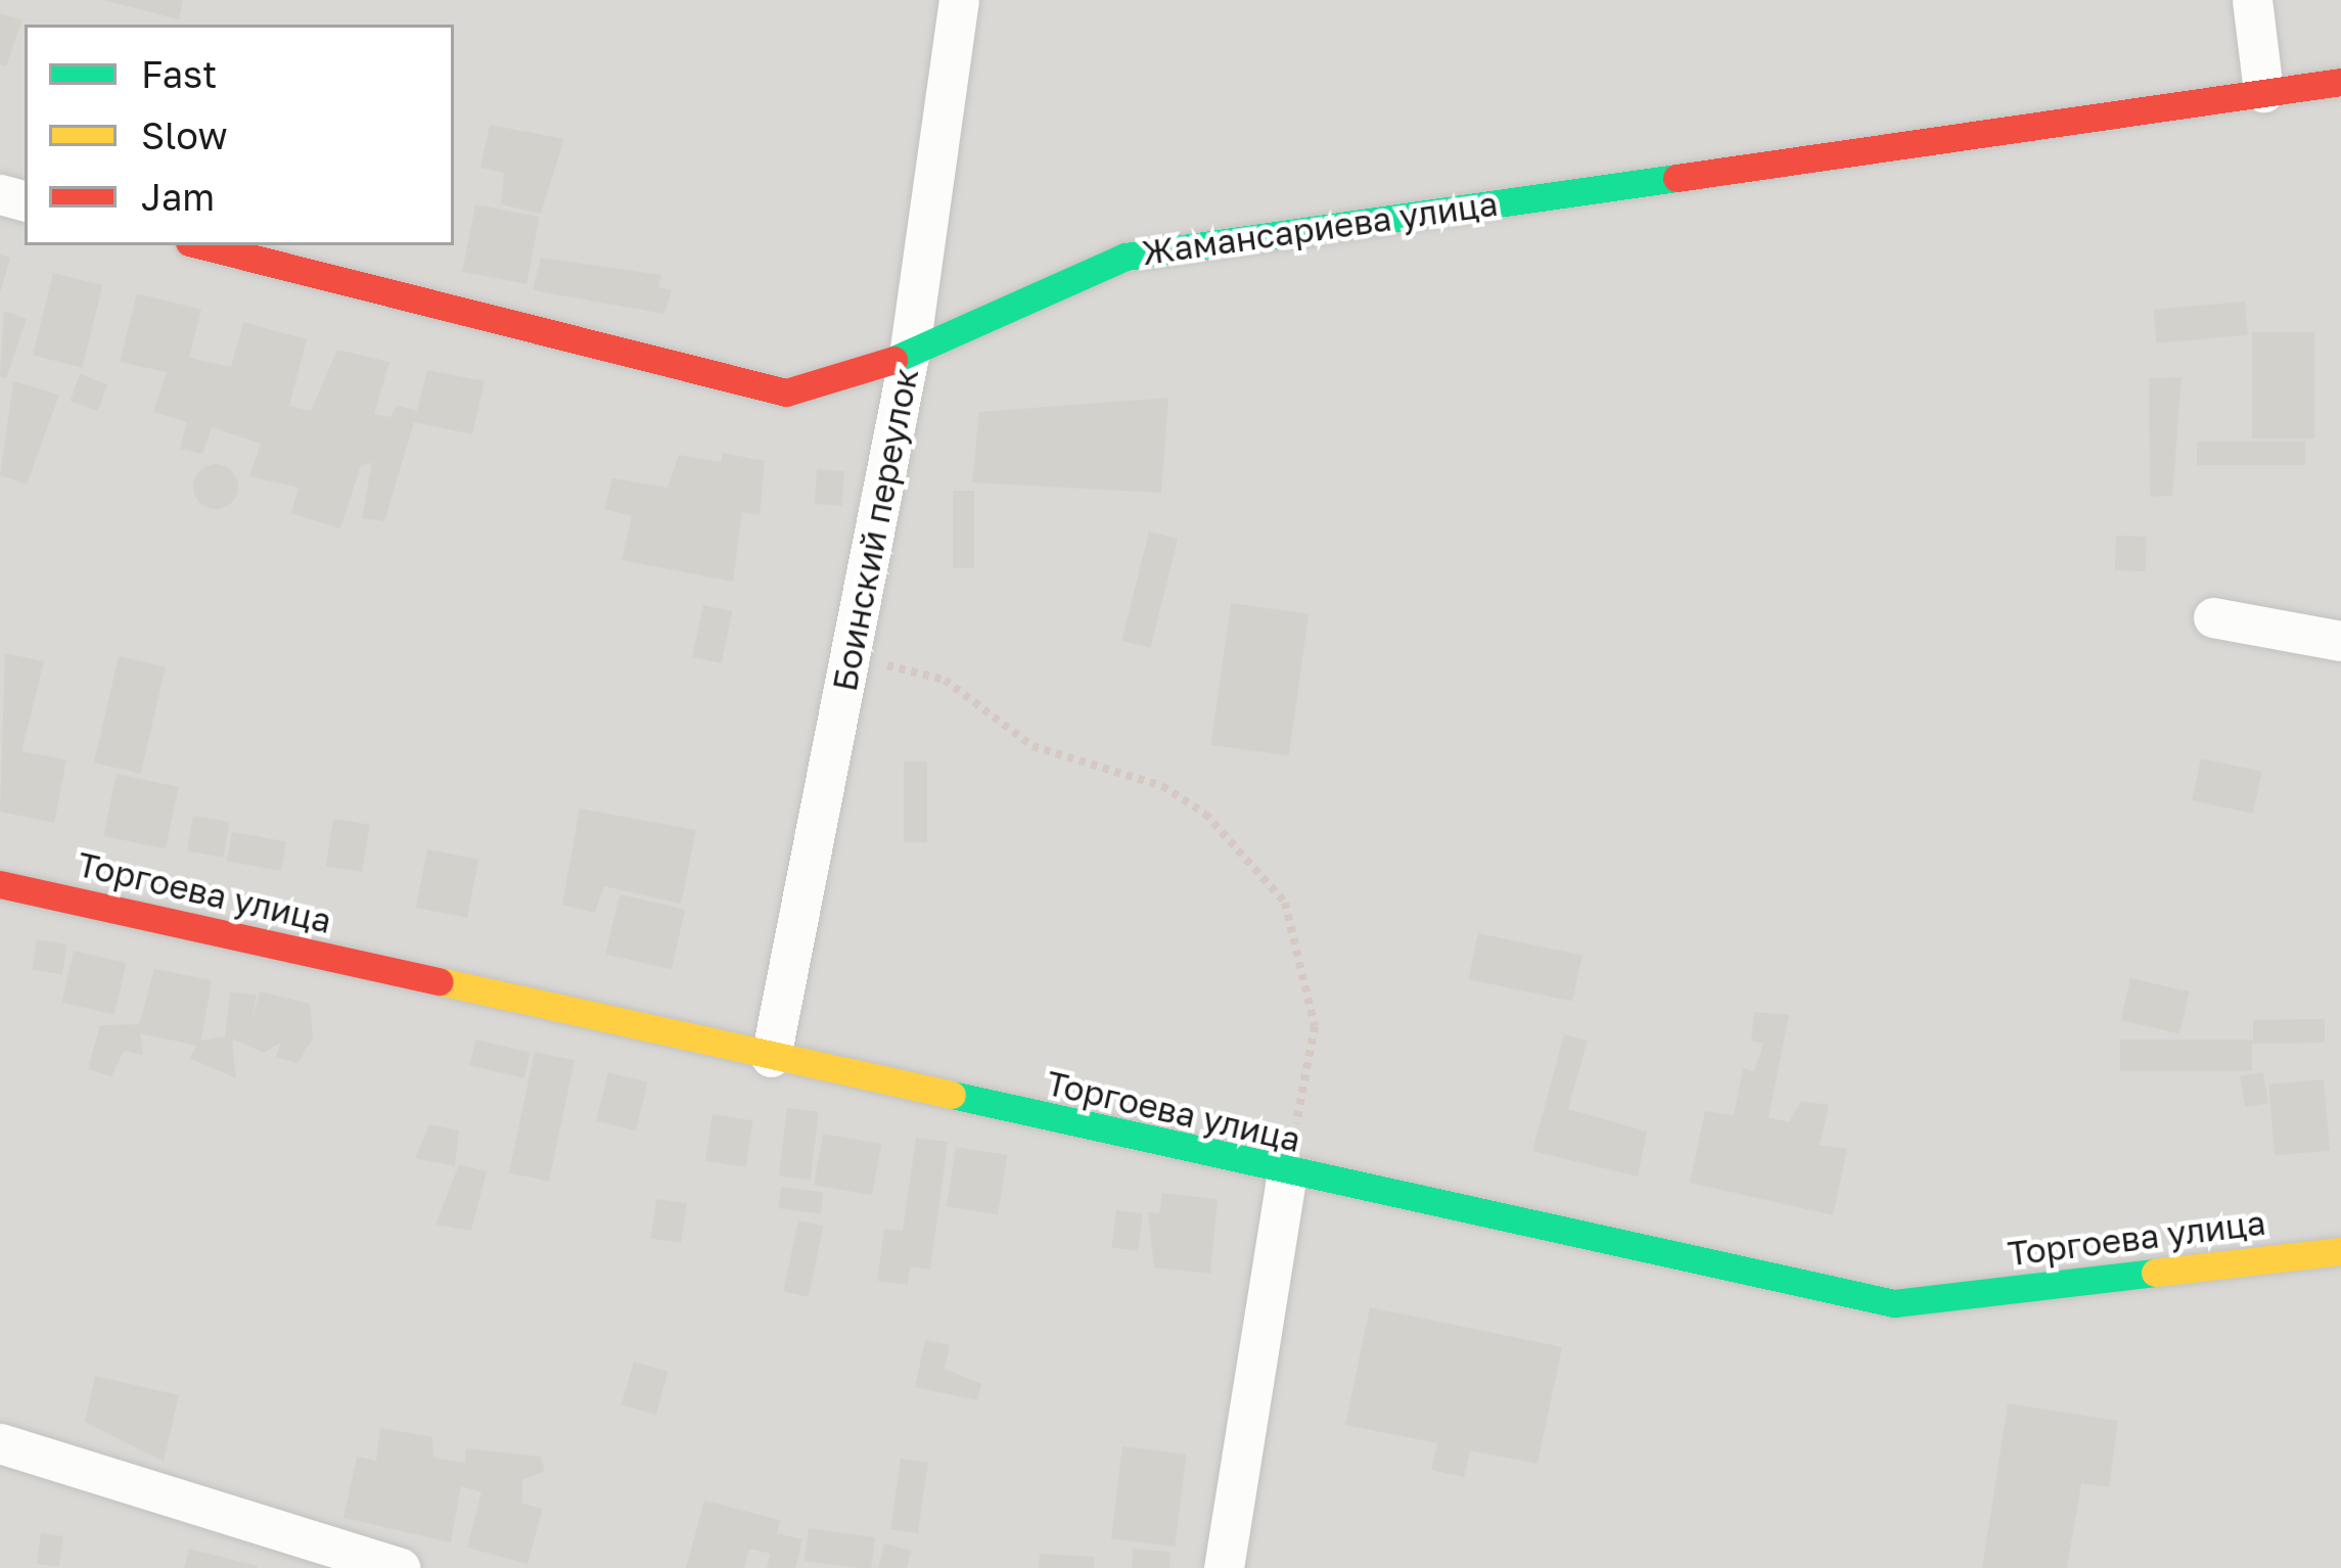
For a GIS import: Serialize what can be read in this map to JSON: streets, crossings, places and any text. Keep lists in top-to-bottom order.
{
  "streets": {
    "street": ["Жамансариева улица", "Боинский переулок", "Торгоева улица"]
  },
  "crossings": [
    ["Жамансариева улица", "Боинский переулок"],
    ["Боинский переулок", "Торгоева улица"]
  ],
  "legend": ["Fast", "Slow", "Jam"]
}
